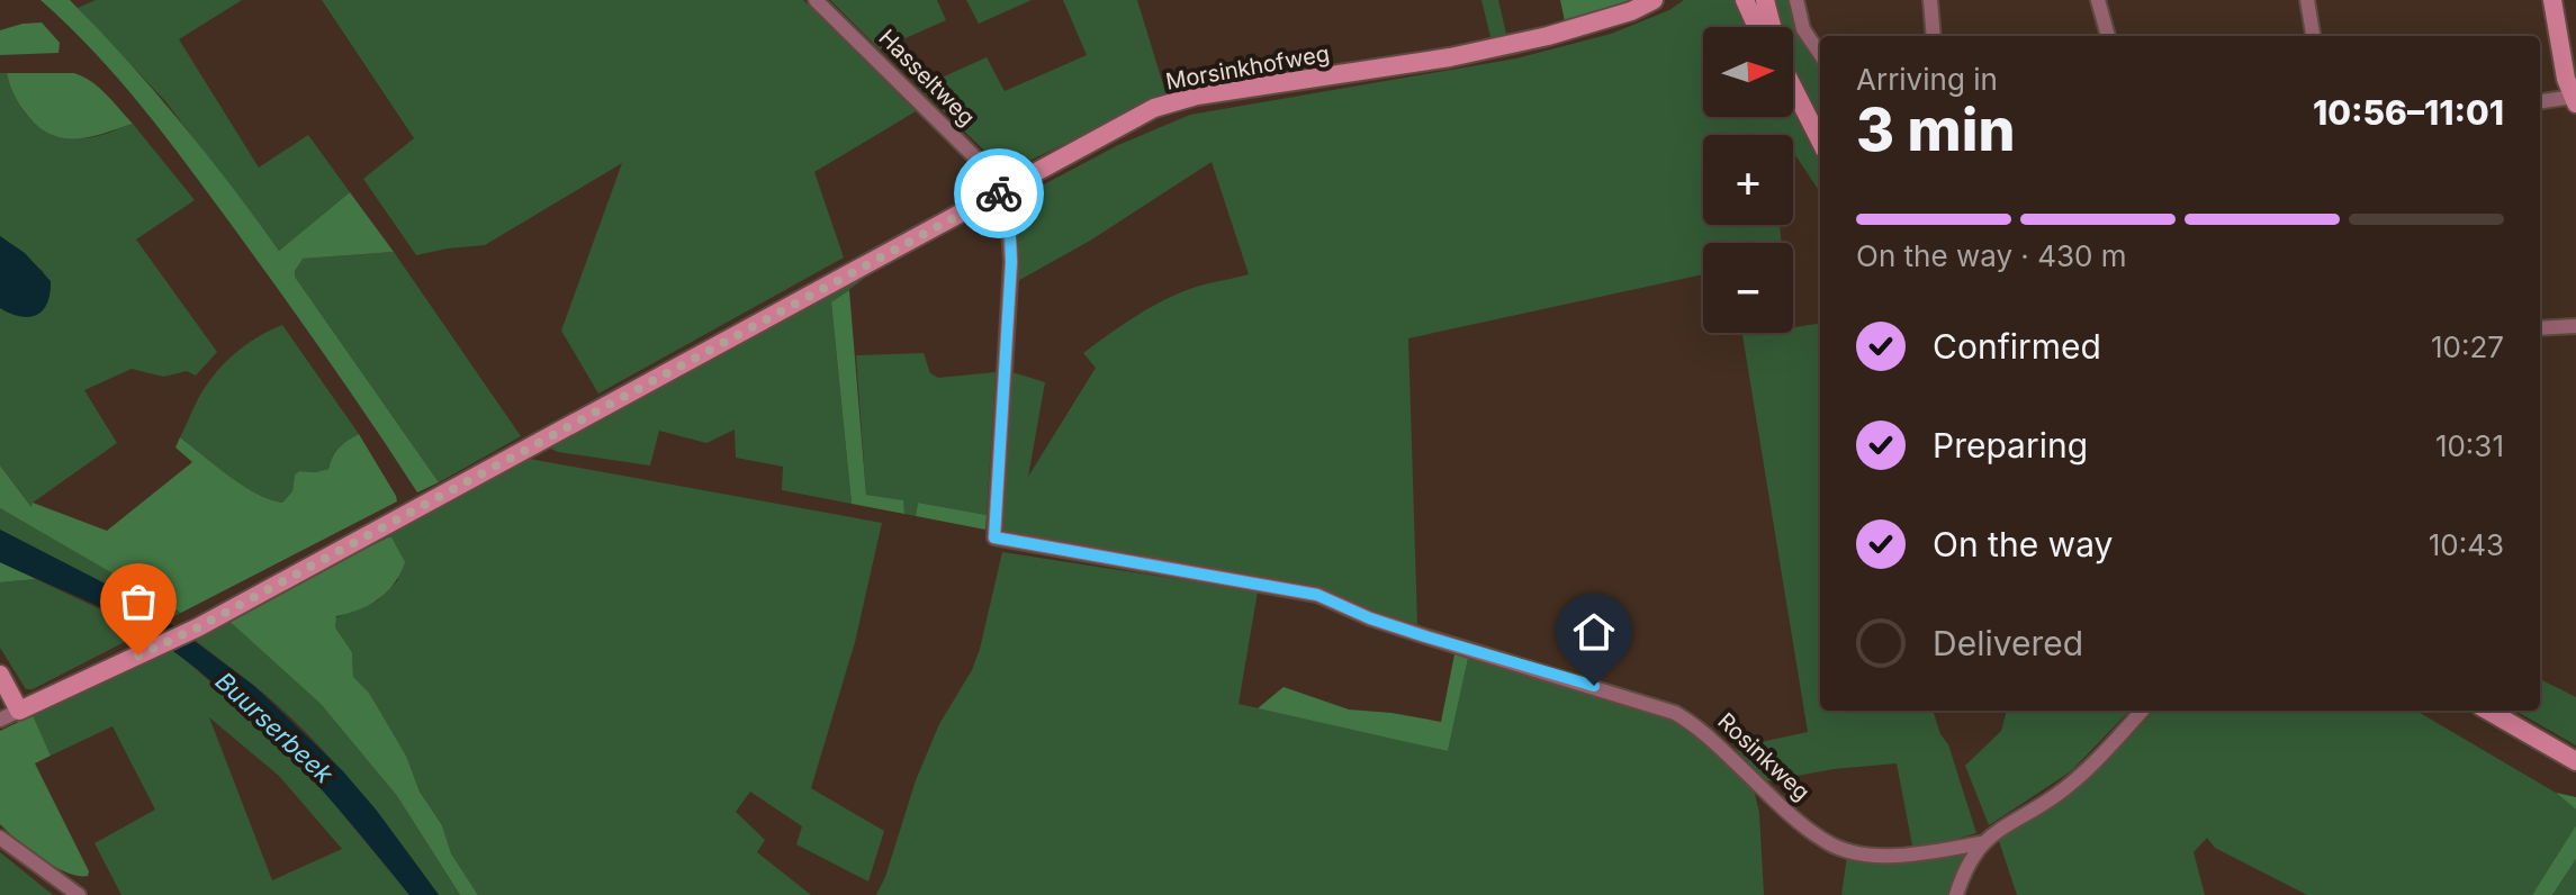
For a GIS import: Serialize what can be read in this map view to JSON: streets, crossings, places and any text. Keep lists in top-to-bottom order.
{
  "streets": {
    "street": ["Morsinkhofweg", "Hasseltweg", "Rosinkweg"]
  },
  "crossings": [
    ["Morsinkhofweg", "Hasseltweg"],
    ["Morsinkhofweg", "Rosinkweg"],
    ["Hasseltweg", "Rosinkweg"]
  ],
  "water": ["Buurserbeek"],
  "north": "right",
  "page": {
    "map_buttons": ["+", "−"],
    "heading": ["3 min", "Arriving in", "10:56–11:01"],
    "bar": "On the way · 430 m",
    "list": [
      ["Confirmed", "10:27"],
      ["Preparing", "10:31"],
      ["On the way", "10:43"],
      "Delivered"
    ]
  }
}
